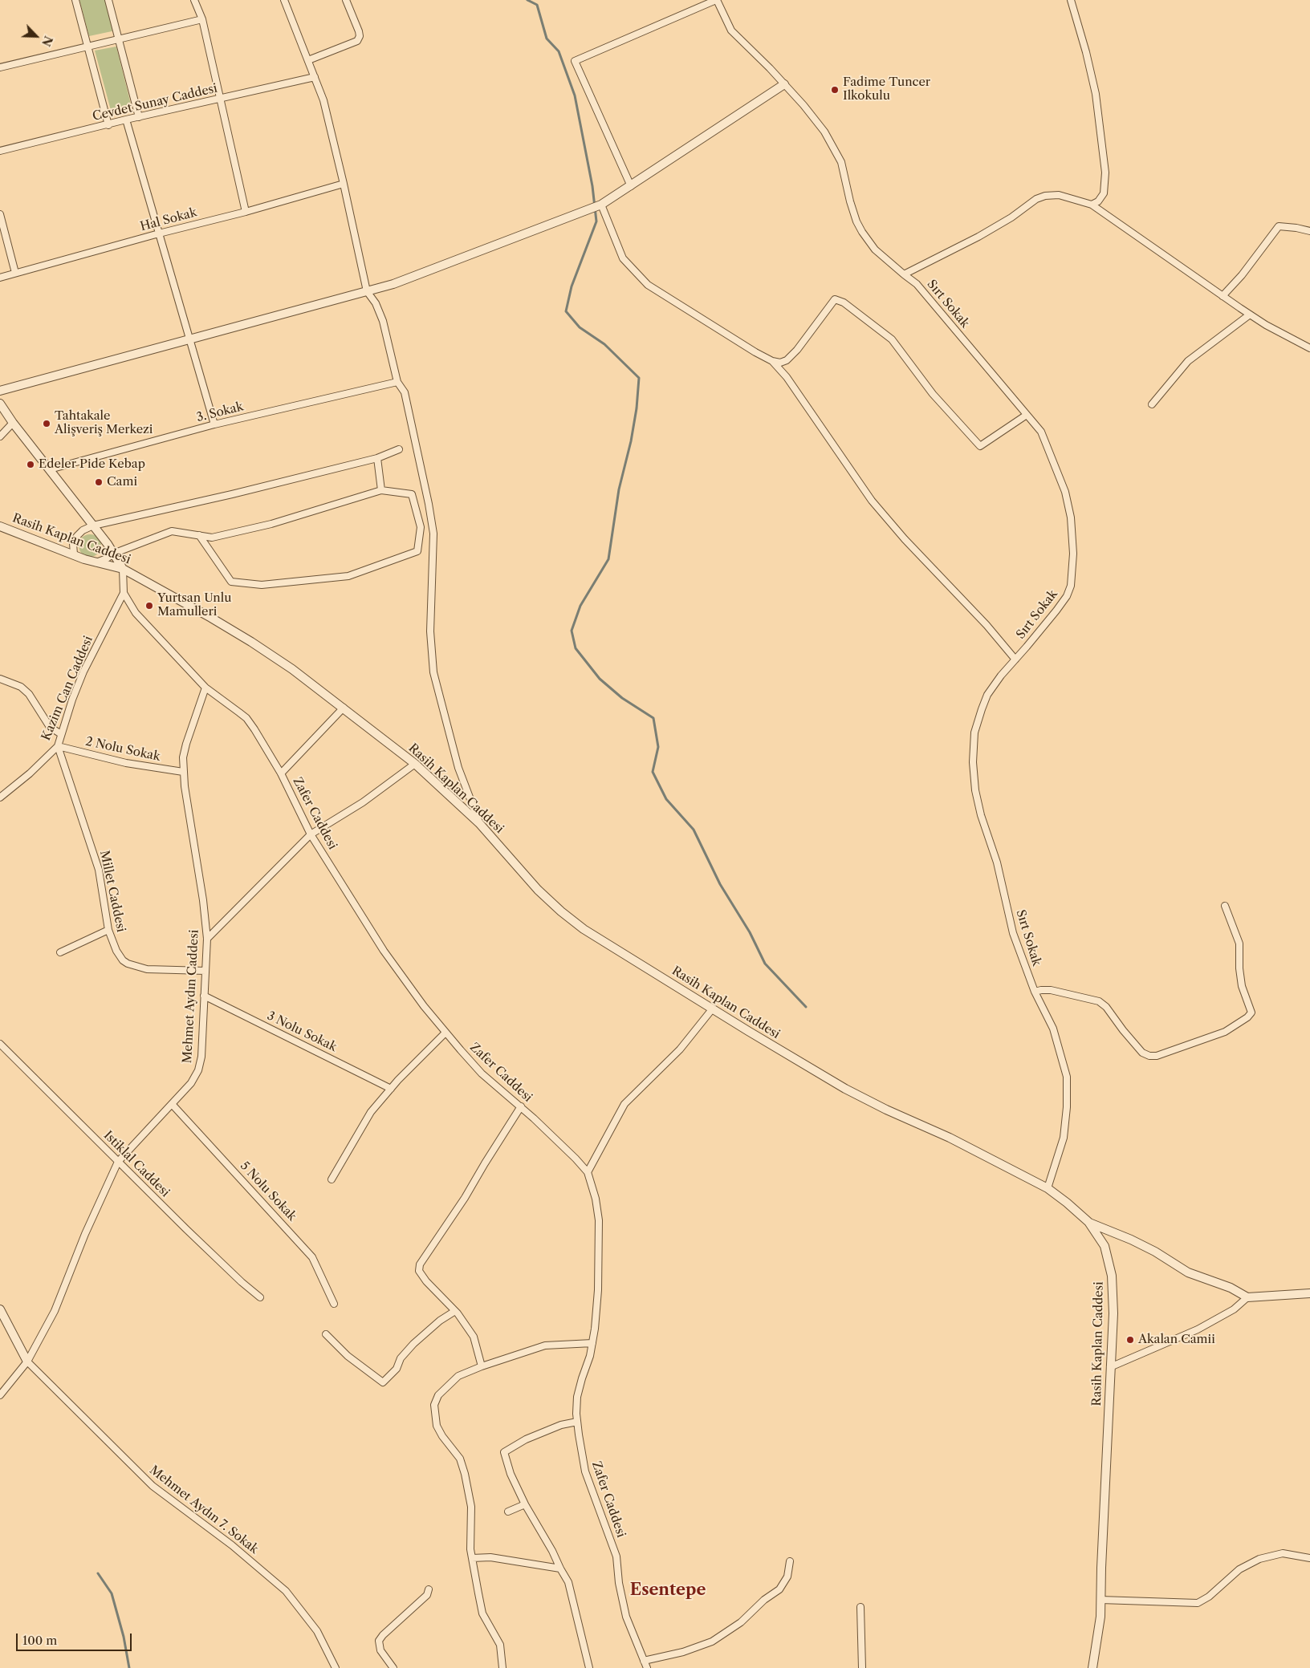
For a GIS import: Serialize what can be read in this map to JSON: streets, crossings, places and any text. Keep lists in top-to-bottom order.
{
  "streets": {
    "street": [
      "Cevdet Sunay Caddesi",
      "Hal Sokak",
      "Sırt Sokak",
      "3. Sokak",
      "Rasih Kaplan Caddesi",
      "Kazim Can Caddesi",
      "2 Nolu Sokak",
      "Zafer Caddesi",
      "Millet Caddesi",
      "Mehmet Aydın Caddesi",
      "3 Nolu Sokak",
      "Istiklal Caddesi",
      "5 Nolu Sokak",
      "Mehmet Aydın 7. Sokak"
    ]
  },
  "crossings": [
    ["Sırt Sokak", "Rasih Kaplan Caddesi"],
    ["Kazim Can Caddesi", "2 Nolu Sokak"],
    ["Kazim Can Caddesi", "Zafer Caddesi"],
    ["Kazim Can Caddesi", "Millet Caddesi"],
    ["2 Nolu Sokak", "Millet Caddesi"],
    ["2 Nolu Sokak", "Mehmet Aydın Caddesi"],
    ["Zafer Caddesi", "Mehmet Aydın Caddesi"],
    ["Millet Caddesi", "Mehmet Aydın Caddesi"],
    ["Mehmet Aydın Caddesi", "3 Nolu Sokak"],
    ["Mehmet Aydın Caddesi", "Istiklal Caddesi"],
    ["Mehmet Aydın Caddesi", "5 Nolu Sokak"],
    ["Mehmet Aydın Caddesi", "Mehmet Aydın 7. Sokak"]
  ],
  "districts": ["Esentepe"],
  "places": [
    "Fadime Tuncer Ilkokulu",
    "Tahtakale Alişveriş Merkezi",
    "Edeler Pide Kebap",
    "Cami",
    "Yurtsan Unlu Mamulleri",
    "Akalan Camii"
  ],
  "scale_bar": "100 m",
  "north": "bottom right"
}
